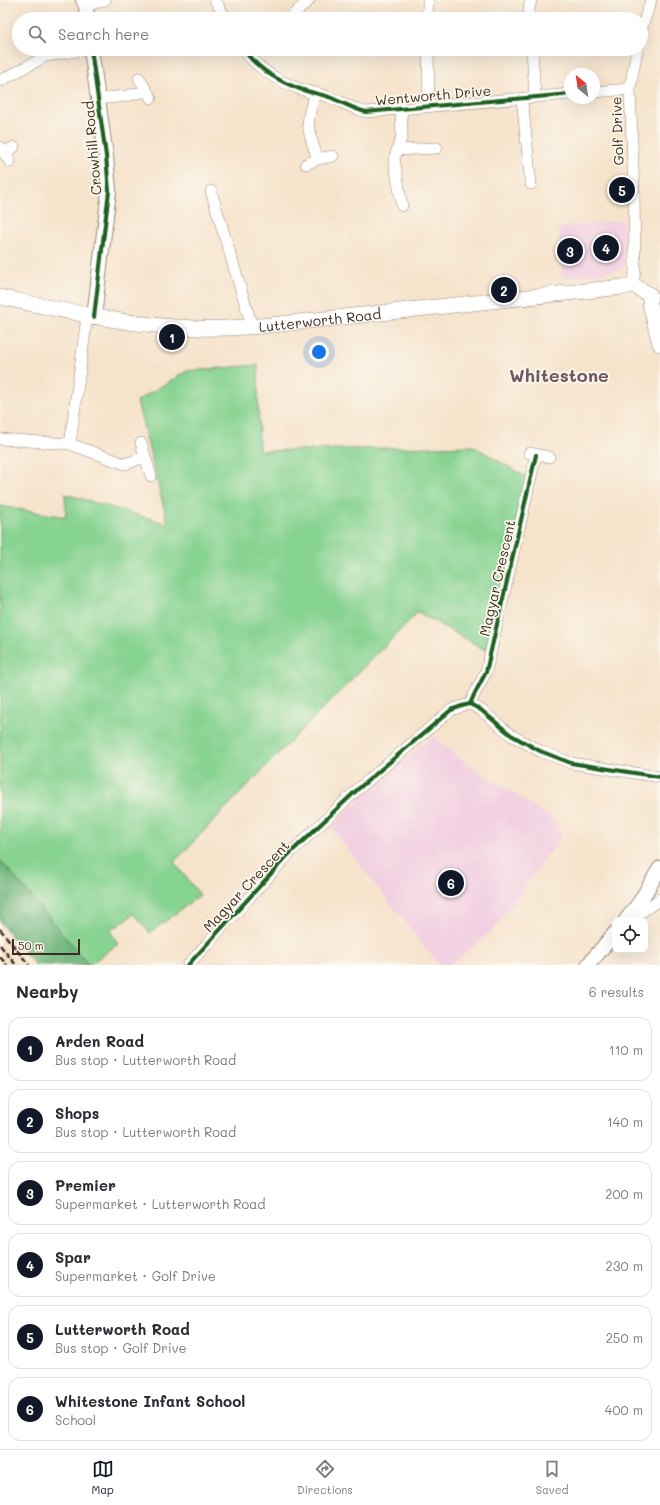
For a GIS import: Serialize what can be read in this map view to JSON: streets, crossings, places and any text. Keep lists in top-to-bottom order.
{
  "streets": {
    "main road": ["Lutterworth Road"],
    "street": [
      "Wentworth Drive",
      "Golf Drive",
      "Crowhill Road",
      "Magyar Crescent"
    ]
  },
  "crossings": [
    ["Golf Drive", "Lutterworth Road"],
    ["Crowhill Road", "Lutterworth Road"]
  ],
  "districts": ["Whitestone"],
  "scale_bar": "50 m",
  "north": "top left",
  "page": {
    "search": "Search here",
    "pins": [
      "5",
      "4",
      "3",
      "2",
      "1",
      "6"
    ],
    "scale": "50 m",
    "heading": ["Nearby", "6 results"],
    "list": [
      {
        "mark": "1",
        "name": "Arden Road",
        "note": "Bus stop · Lutterworth Road",
        "value": "110 m"
      },
      {
        "mark": "2",
        "name": "Shops",
        "note": "Bus stop · Lutterworth Road",
        "value": "140 m"
      },
      {
        "mark": "3",
        "name": "Premier",
        "note": "Supermarket · Lutterworth Road",
        "value": "200 m"
      },
      {
        "mark": "4",
        "name": "Spar",
        "note": "Supermarket · Golf Drive",
        "value": "230 m"
      },
      {
        "mark": "5",
        "name": "Lutterworth Road",
        "note": "Bus stop · Golf Drive",
        "value": "250 m"
      },
      {
        "mark": "6",
        "name": "Whitestone Infant School",
        "note": "School",
        "value": "400 m"
      }
    ],
    "nav": ["Map", "Directions", "Saved"]
  }
}
